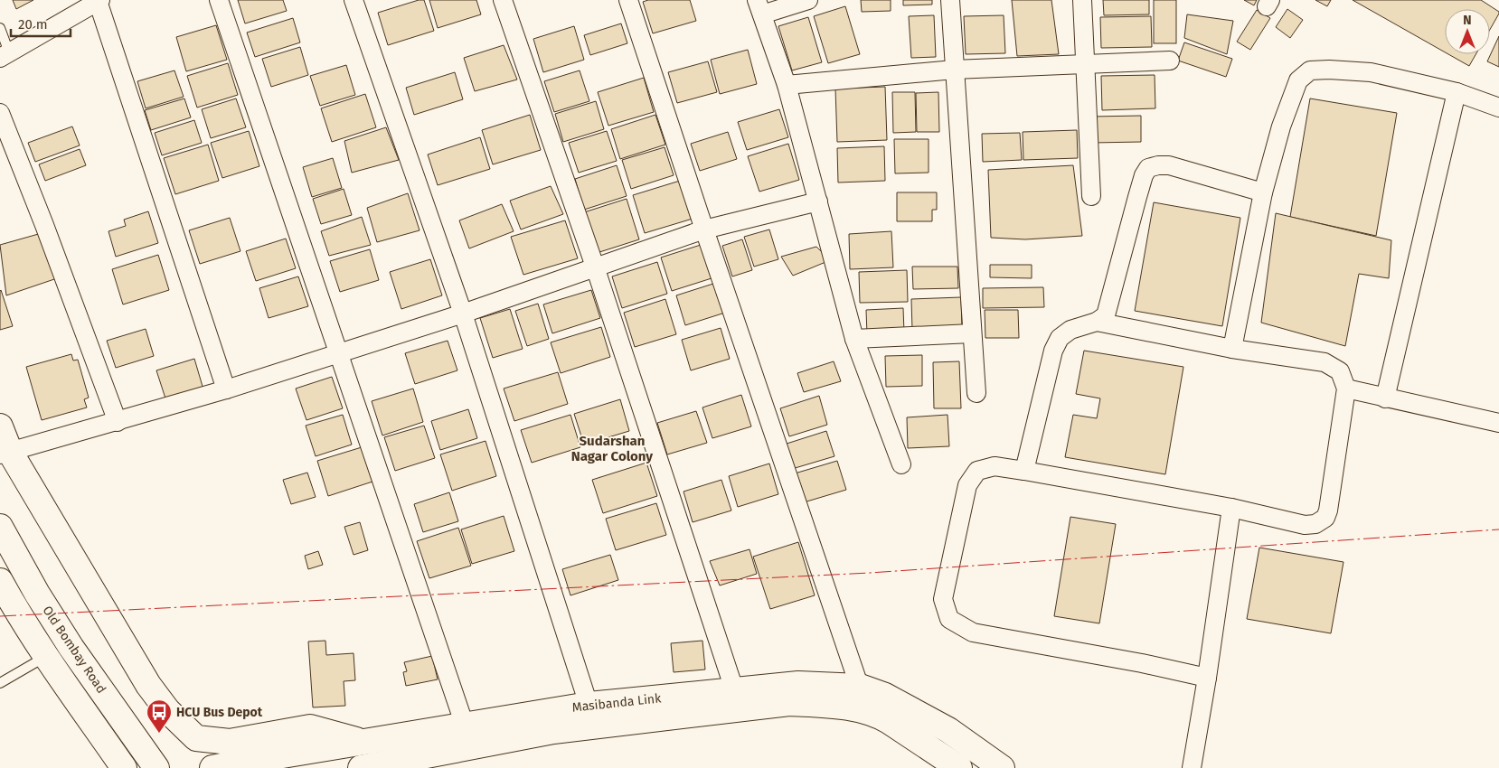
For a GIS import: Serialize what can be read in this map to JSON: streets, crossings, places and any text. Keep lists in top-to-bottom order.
{
  "streets": {
    "main road": ["Old Bombay Road", "Masibanda Link"]
  },
  "districts": ["Sudarshan Nagar Colony"],
  "places": {
    "bus stop": ["HCU Bus Depot"]
  },
  "scale_bar": "20 m",
  "north": "top"
}
